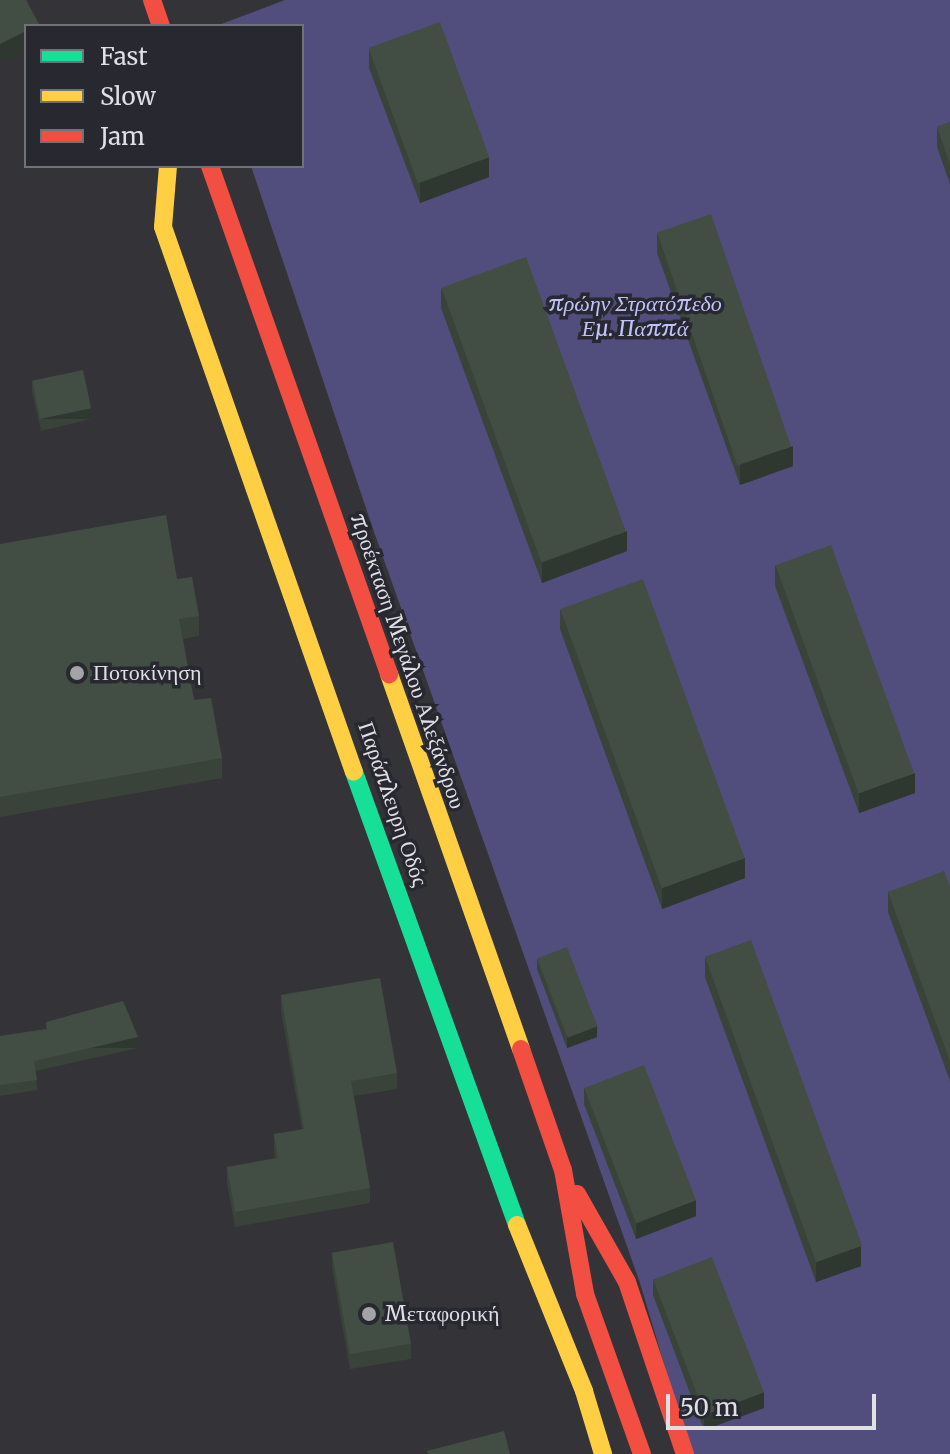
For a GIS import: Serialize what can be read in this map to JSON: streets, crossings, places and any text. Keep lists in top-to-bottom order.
{
  "streets": {
    "main road": ["προέκταση Μεγάλου Αλεξάνδρου", "Παράπλευρη Οδός"]
  },
  "parks": ["πρώην Στρατόπεδο Εμ. Παππά"],
  "places": ["Ποτοκίνηση", "Μεταφορική"],
  "legend": ["Fast", "Slow", "Jam"],
  "scale_bar": "50 m"
}
